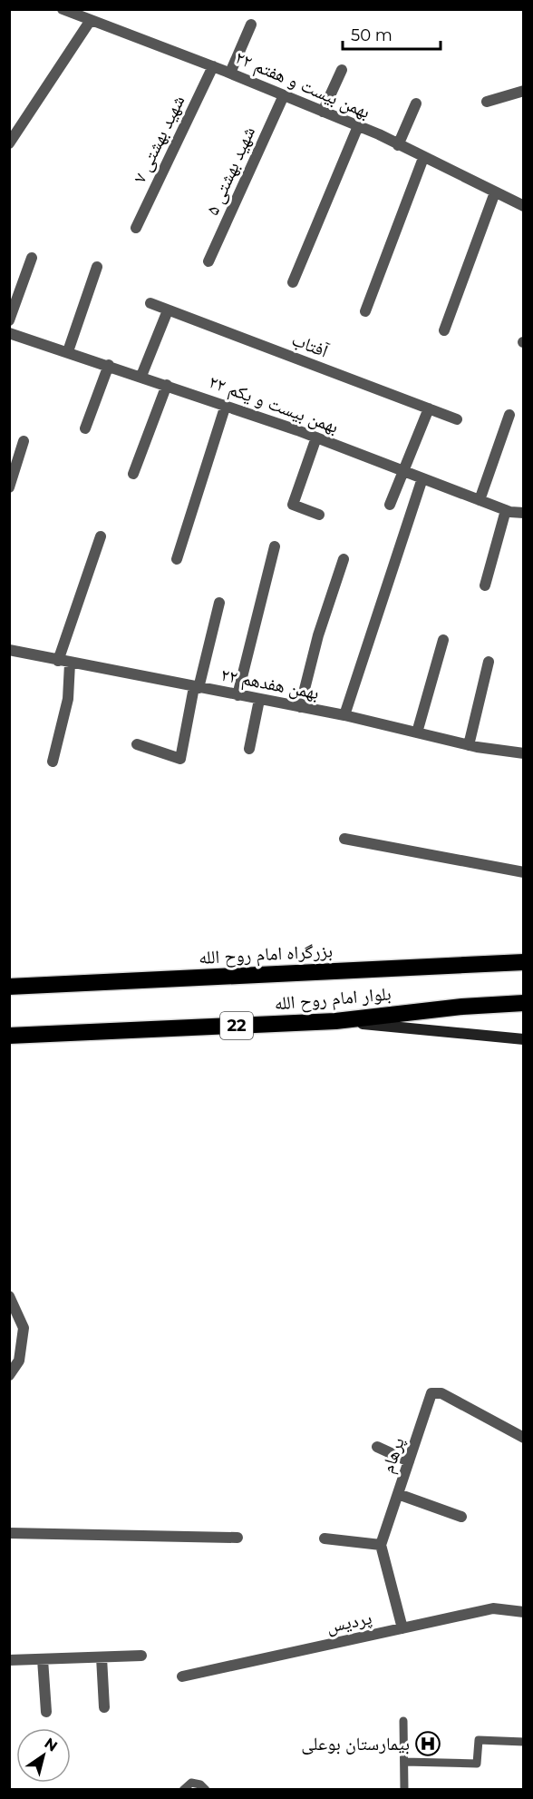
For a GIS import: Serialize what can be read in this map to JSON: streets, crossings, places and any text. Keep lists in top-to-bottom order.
{
  "streets": {
    "highway": ["بزرگراه امام روح الله", "بلوار امام روح الله", "22"],
    "street": [
      "۲۲ بهمن بیست و هفتم",
      "شهید بهشتی ۷",
      "شهید بهشتی ۵",
      "آفتاب",
      "۲۲ بهمن بیست و یکم",
      "۲۲ بهمن هفدهم",
      "پرهام",
      "پردیس"
    ]
  },
  "crossings": [
    ["۲۲ بهمن بیست و هفتم", "شهید بهشتی ۷"],
    ["۲۲ بهمن بیست و هفتم", "شهید بهشتی ۵"]
  ],
  "places": {
    "hospital": ["بیمارستان بوعلی"]
  },
  "scale_bar": "50 m",
  "north": "top right"
}
